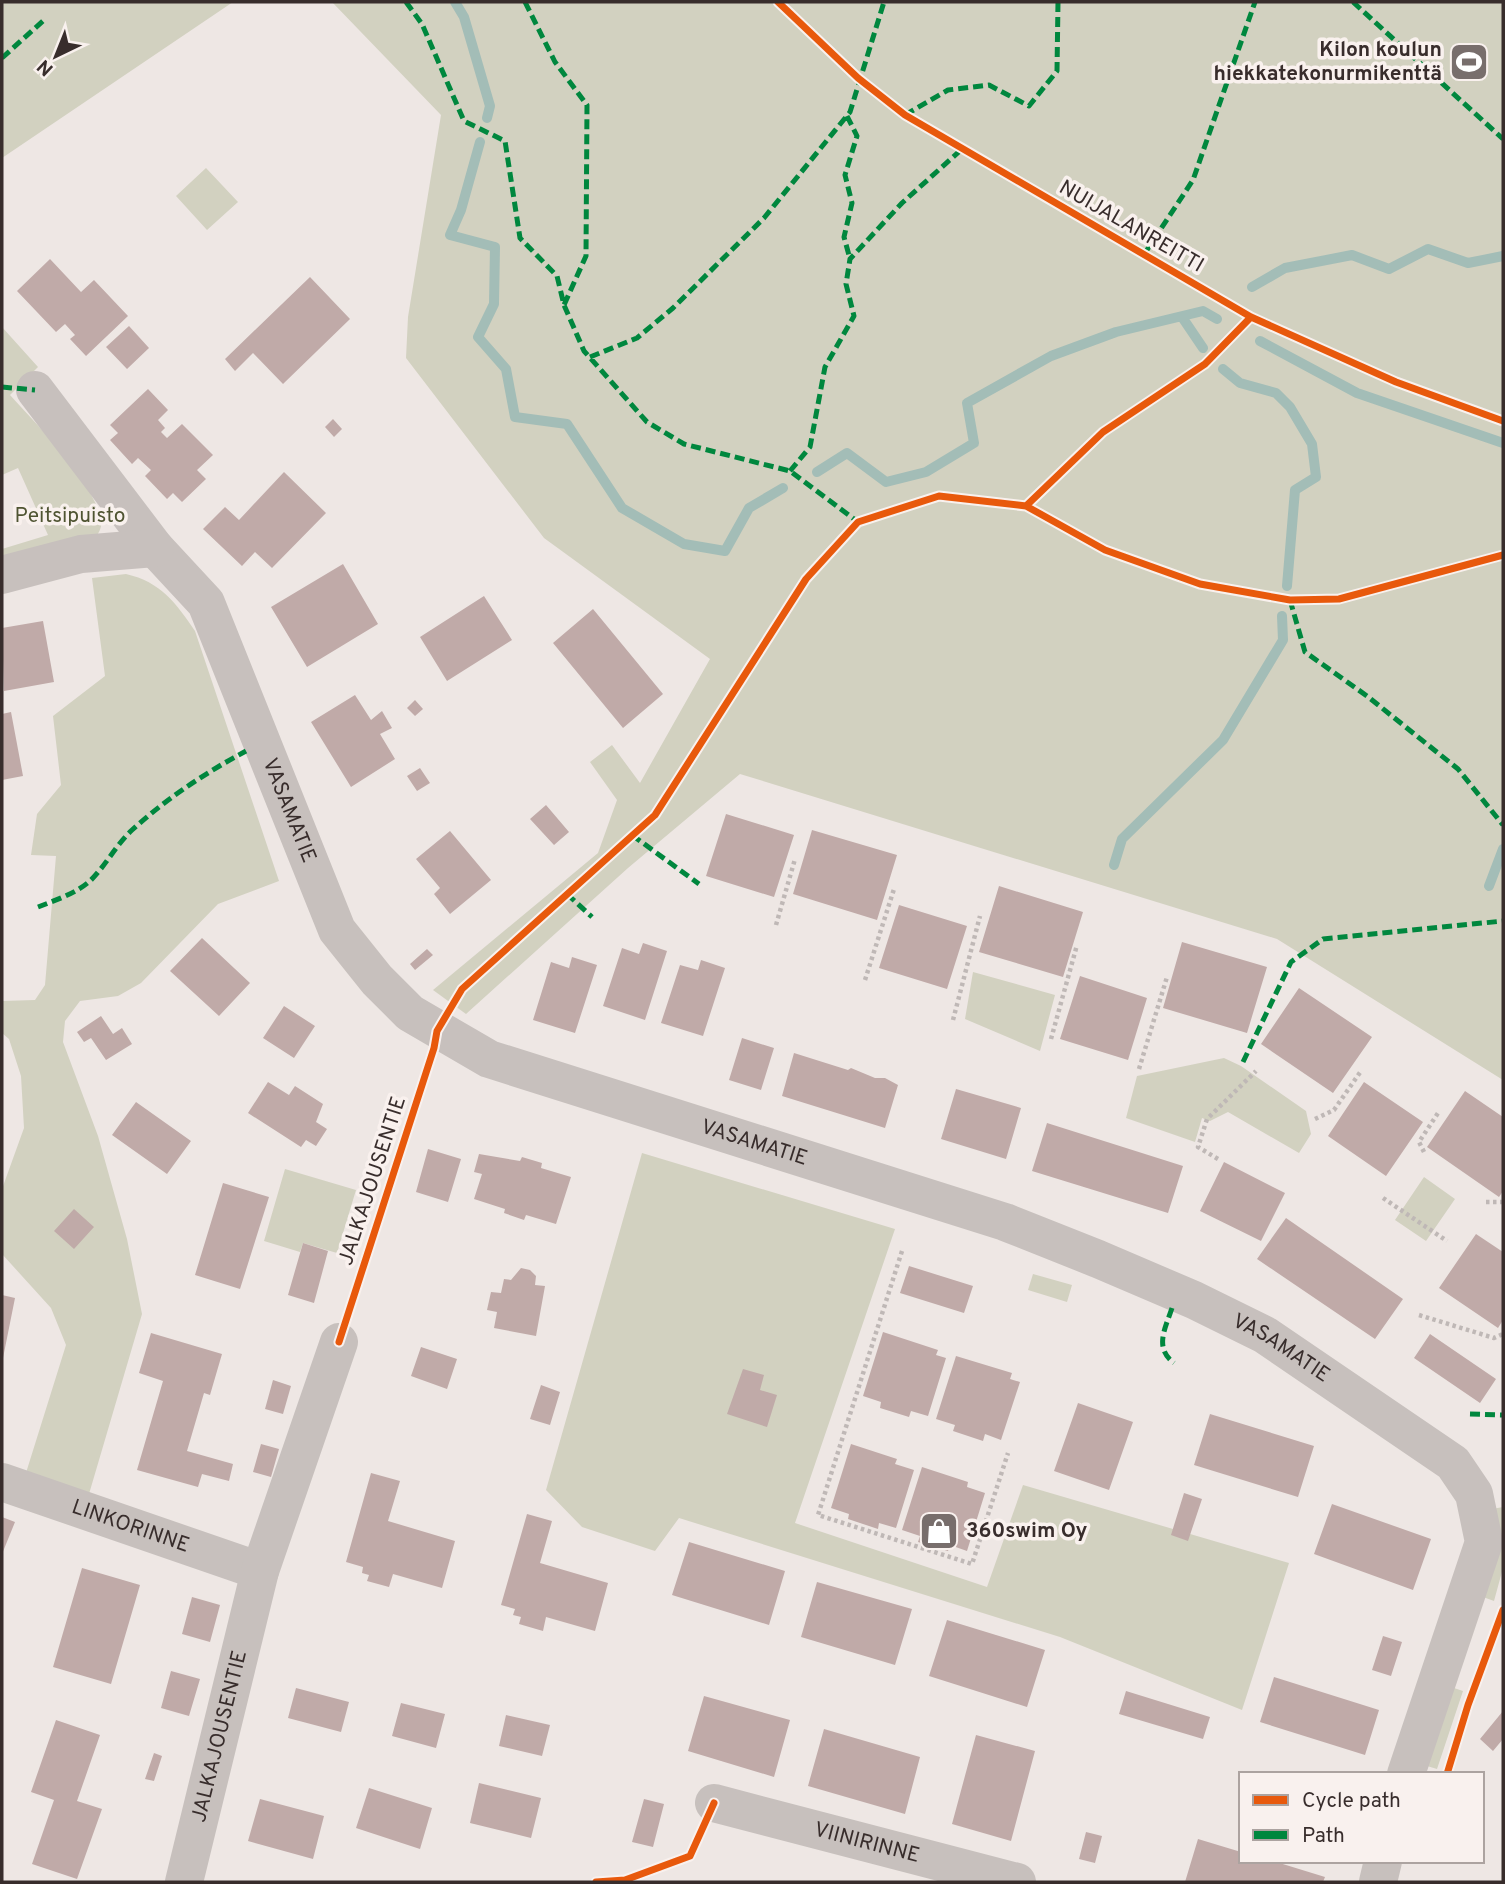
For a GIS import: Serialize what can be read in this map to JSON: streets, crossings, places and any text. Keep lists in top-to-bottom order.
{
  "streets": {
    "street": [
      "VASAMATIE",
      "JALKAJOUSENTIE",
      "LINKORINNE",
      "VIINIRINNE"
    ],
    "cycle path": ["NUIJALANREITTI"]
  },
  "crossings": [
    ["JALKAJOUSENTIE", "LINKORINNE"]
  ],
  "parks": ["Peitsipuisto"],
  "places": {
    "sports": ["Kilon koulun hiekkatekonurmikenttä"],
    "shop": ["360swim Oy"]
  },
  "legend": ["Cycle path", "Path"],
  "north": "bottom left"
}
